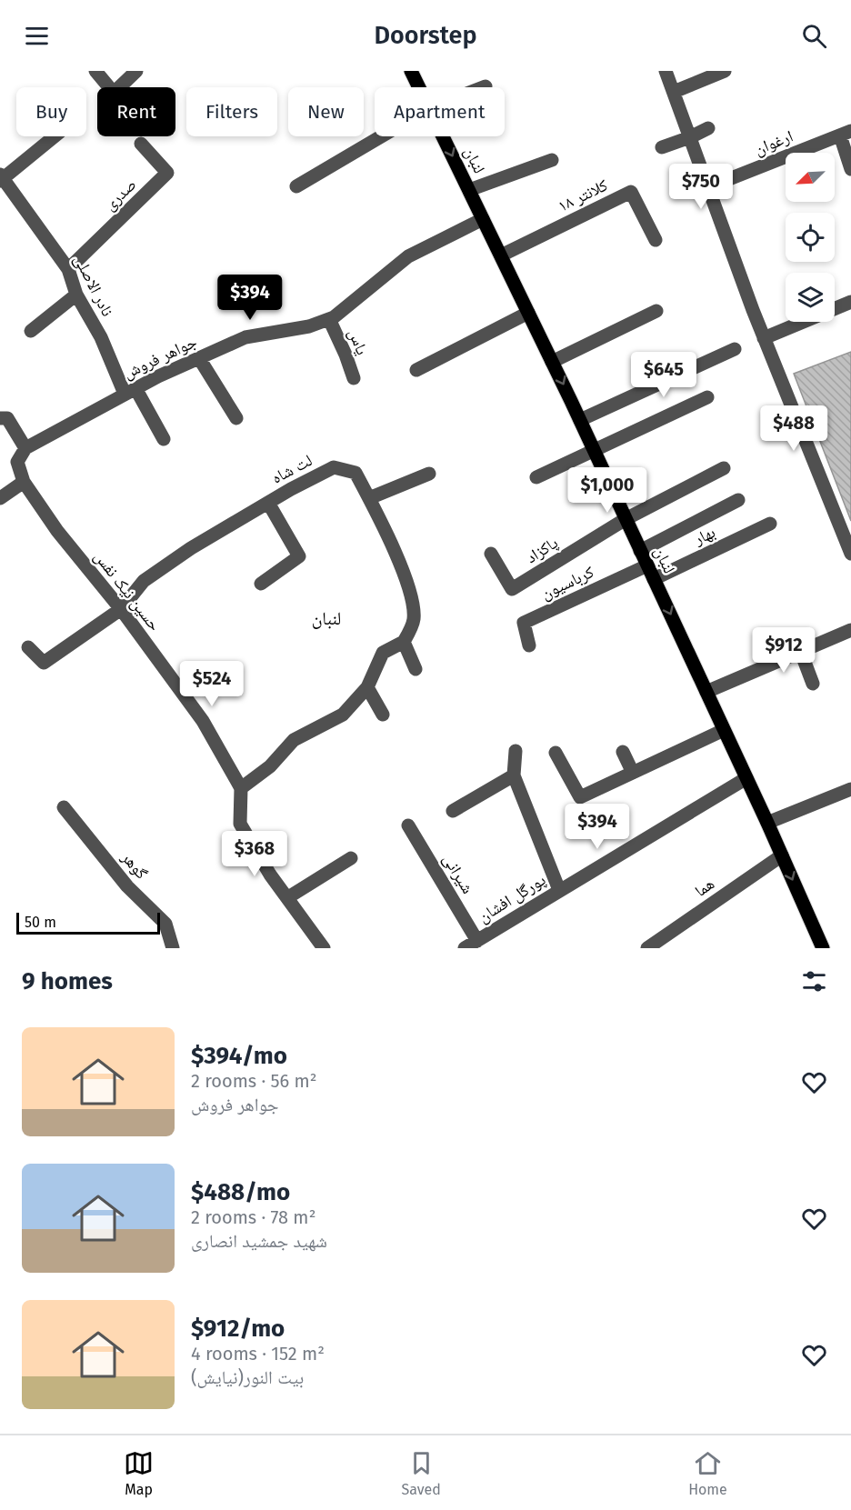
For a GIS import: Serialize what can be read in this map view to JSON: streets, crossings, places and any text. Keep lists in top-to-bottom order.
{
  "streets": {
    "main road": ["لنبان"],
    "street": [
      "ارغوان",
      "صدری",
      "کلانتر ۱۸",
      "نادر الاصلی",
      "یاس",
      "جواهر فروش",
      "لت شاه",
      "بهار",
      "پاکزاد",
      "کرباسیون",
      "حسین نیک نفس",
      "گوهر",
      "شیرانی",
      "هما",
      "پورگل افشان"
    ]
  },
  "crossings": [
    ["لنبان", "کلانتر ۱۸"],
    ["لنبان", "جواهر فروش"],
    ["لنبان", "بهار"],
    ["لنبان", "پاکزاد"],
    ["لنبان", "کرباسیون"],
    ["لنبان", "هما"],
    ["لنبان", "پورگل افشان"],
    ["صدری", "نادر الاصلی"],
    ["نادر الاصلی", "جواهر فروش"],
    ["یاس", "جواهر فروش"],
    ["لت شاه", "حسین نیک نفس"],
    ["شیرانی", "پورگل افشان"]
  ],
  "one_way": ["لنبان"],
  "districts": ["لنبان"],
  "scale_bar": "50 m",
  "north": "bottom left",
  "page": {
    "header": "Doorstep",
    "chip": [
      "Buy",
      "Rent",
      "Filters",
      "New",
      "Apartment"
    ],
    "price": [
      "$750",
      "$394",
      "$645",
      "$488",
      "$1,000",
      "$912",
      "$524",
      "$394",
      "$368"
    ],
    "scale": "50 m",
    "heading": "9 homes",
    "list": [
      {
        "name": "$394/mo",
        "note": "2 rooms · 56 m² · جواهر فروش"
      },
      {
        "name": "$488/mo",
        "note": "2 rooms · 78 m² · شهید جمشید انصاری"
      },
      {
        "name": "$912/mo",
        "note": "4 rooms · 152 m² · بیت النور(نیایش)"
      }
    ],
    "tabs": ["Map", "Saved", "Home"]
  }
}
